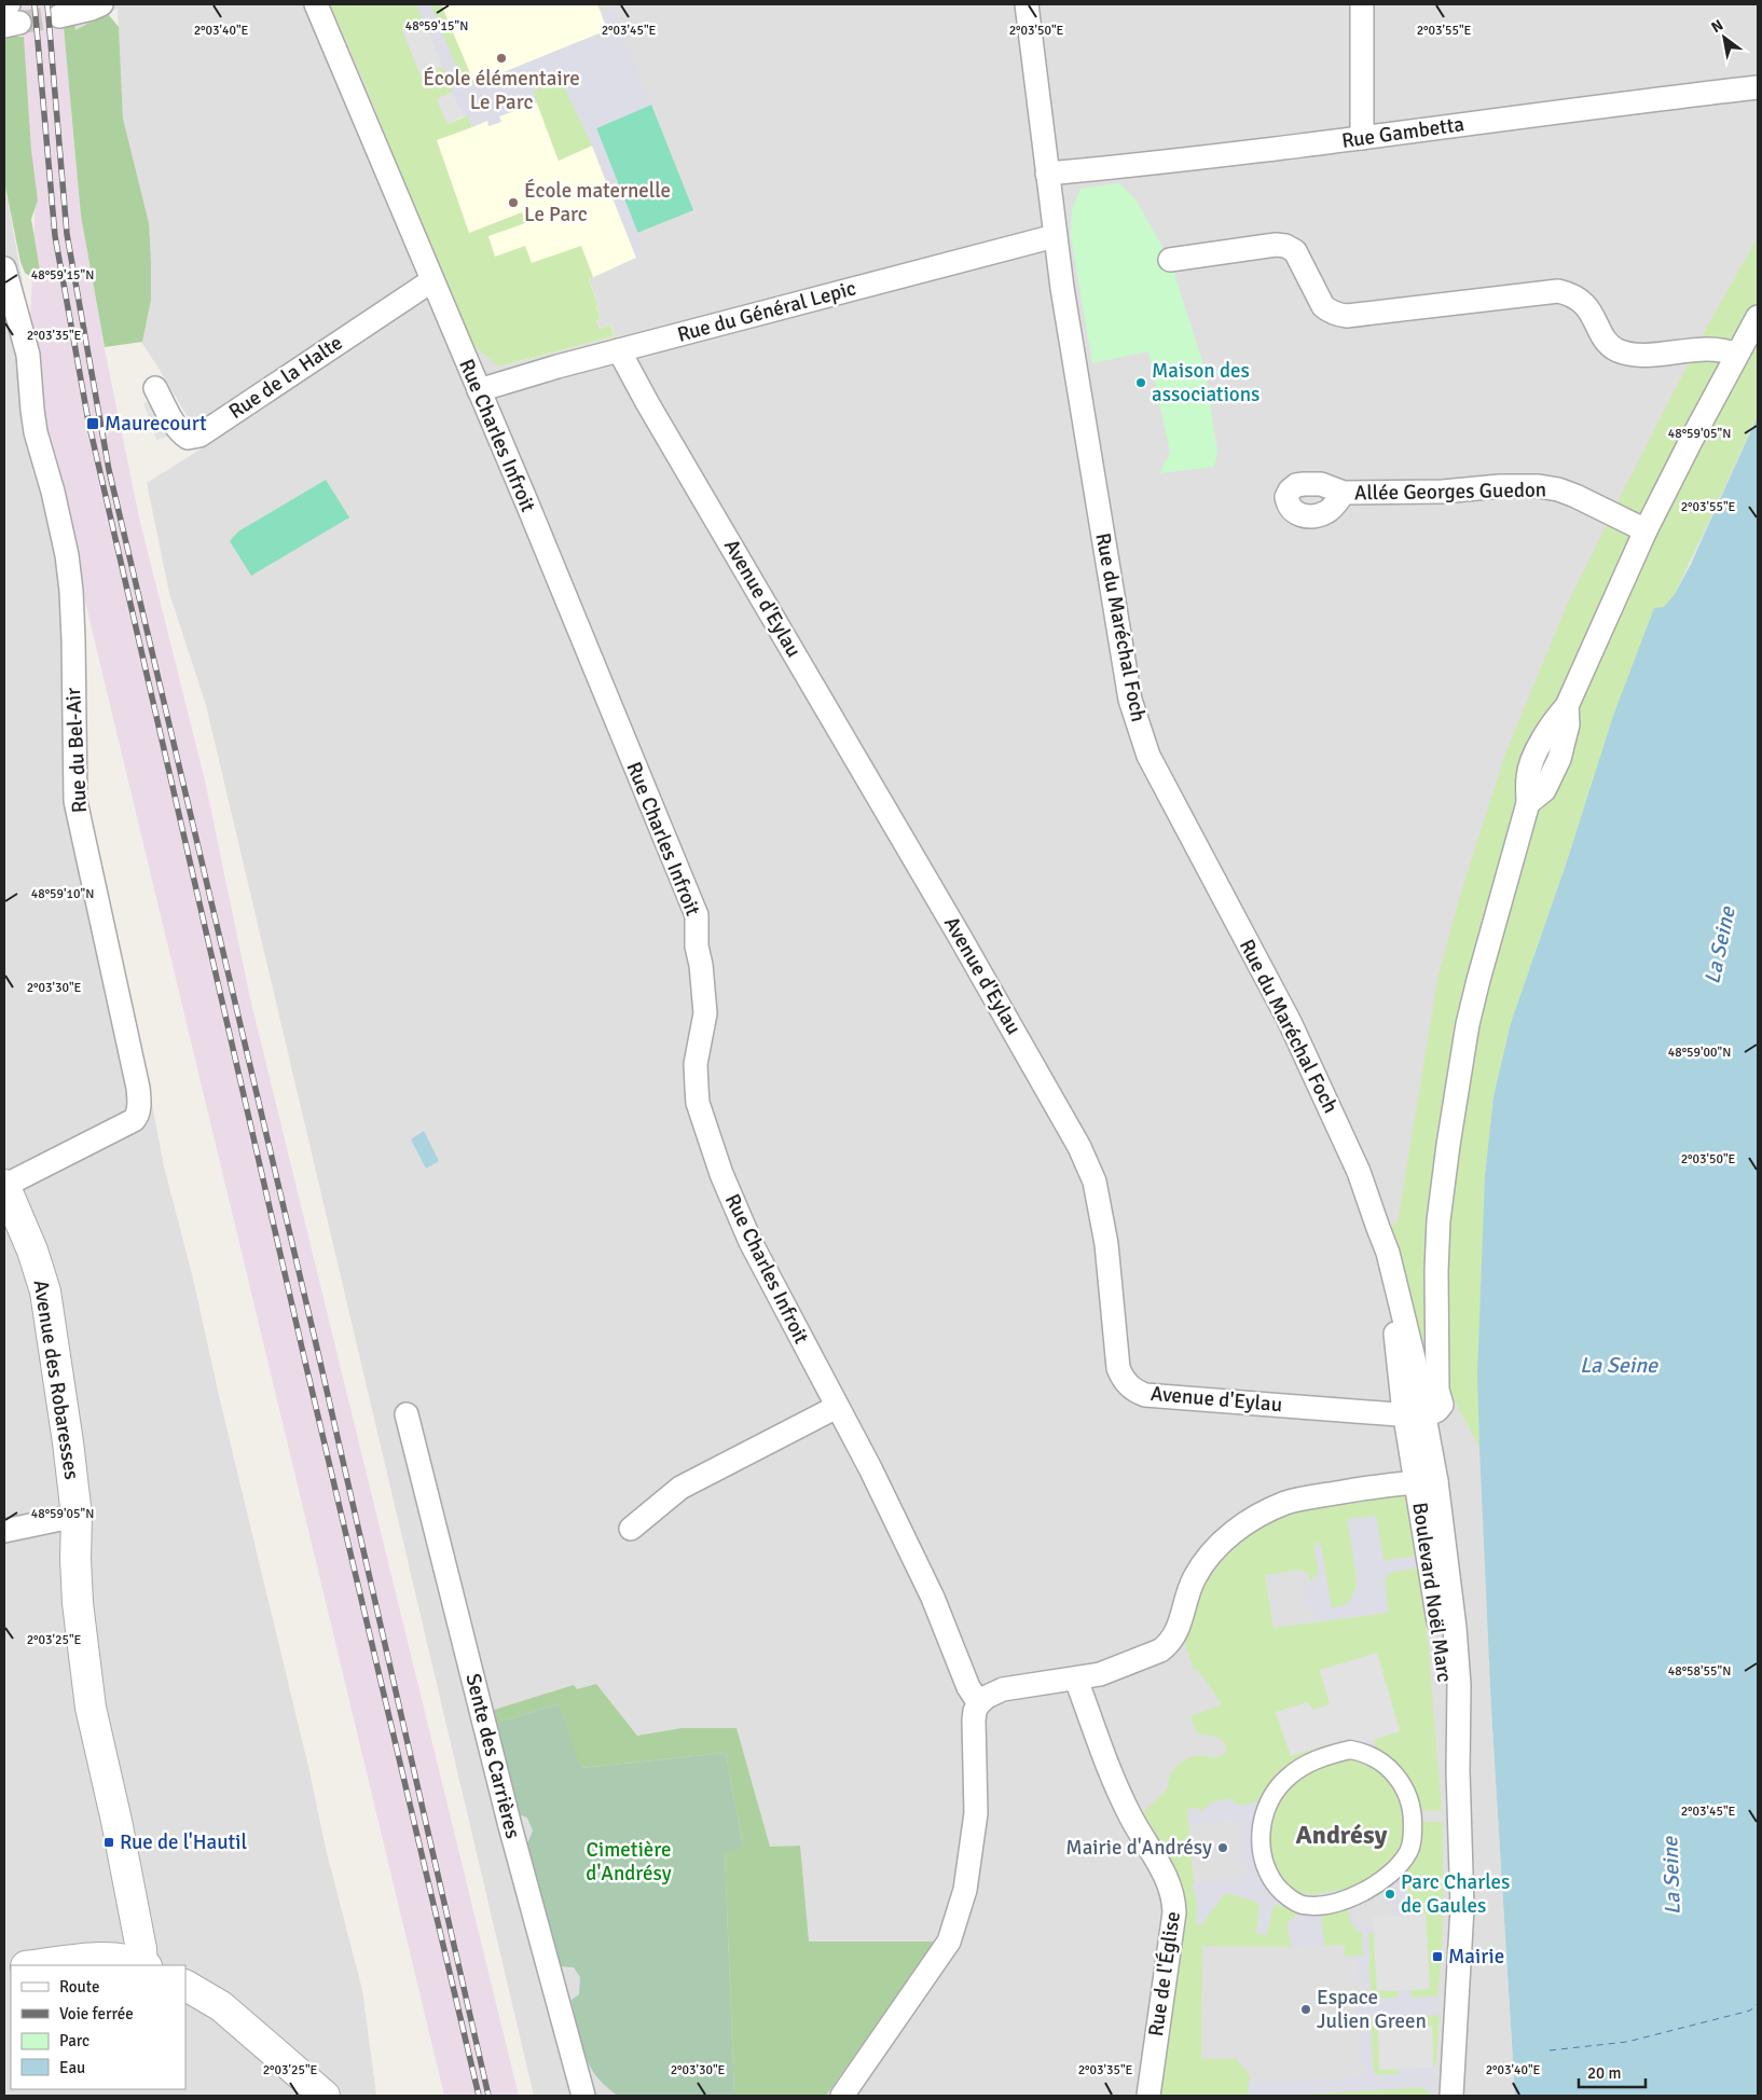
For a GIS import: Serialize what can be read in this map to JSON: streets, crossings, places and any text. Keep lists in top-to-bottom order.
{
  "streets": {
    "street": [
      "Rue Gambetta",
      "Rue du Général Lepic",
      "Rue de la Halte",
      "Rue Charles Infroit",
      "Allée Georges Guedon",
      "Avenue d'Eylau",
      "Rue du Maréchal Foch",
      "Rue du Bel-Air",
      "Avenue des Robaresses",
      "Boulevard Noël Marc",
      "Sente des Carrières",
      "Rue de l'Église"
    ]
  },
  "crossings": [
    ["Rue Gambetta", "Rue du Maréchal Foch"],
    ["Rue du Général Lepic", "Rue Charles Infroit"],
    ["Rue du Général Lepic", "Avenue d'Eylau"],
    ["Rue du Général Lepic", "Rue du Maréchal Foch"],
    ["Rue de la Halte", "Rue Charles Infroit"],
    ["Avenue d'Eylau", "Rue du Maréchal Foch"],
    ["Avenue d'Eylau", "Boulevard Noël Marc"],
    ["Rue du Maréchal Foch", "Boulevard Noël Marc"],
    ["Rue du Bel-Air", "Avenue des Robaresses"]
  ],
  "districts": ["Andrésy"],
  "water": ["La Seine"],
  "parks": ["Cimetière d'Andrésy"],
  "places": {
    "other": [
      "École élémentaire Le Parc",
      "École maternelle Le Parc",
      "Maison des associations",
      "Mairie d'Andrésy",
      "Parc Charles de Gaules",
      "Espace Julien Green"
    ],
    "transit": ["Maurecourt", "Rue de l'Hautil", "Mairie"]
  },
  "legend": [
    "Route",
    "Voie ferrée",
    "Parc",
    "Eau"
  ],
  "scale_bar": "20 m",
  "north": "top left",
  "coordinates": [
    "48°59'15\"N",
    "2°03'55\"E",
    "2°03'40\"E",
    "2°03'45\"E",
    "2°03'50\"E",
    "2°03'35\"E",
    "48°59'05\"N",
    "48°59'10\"N",
    "2°03'30\"E",
    "48°59'00\"N",
    "2°03'25\"E",
    "48°58'55\"N"
  ]
}
